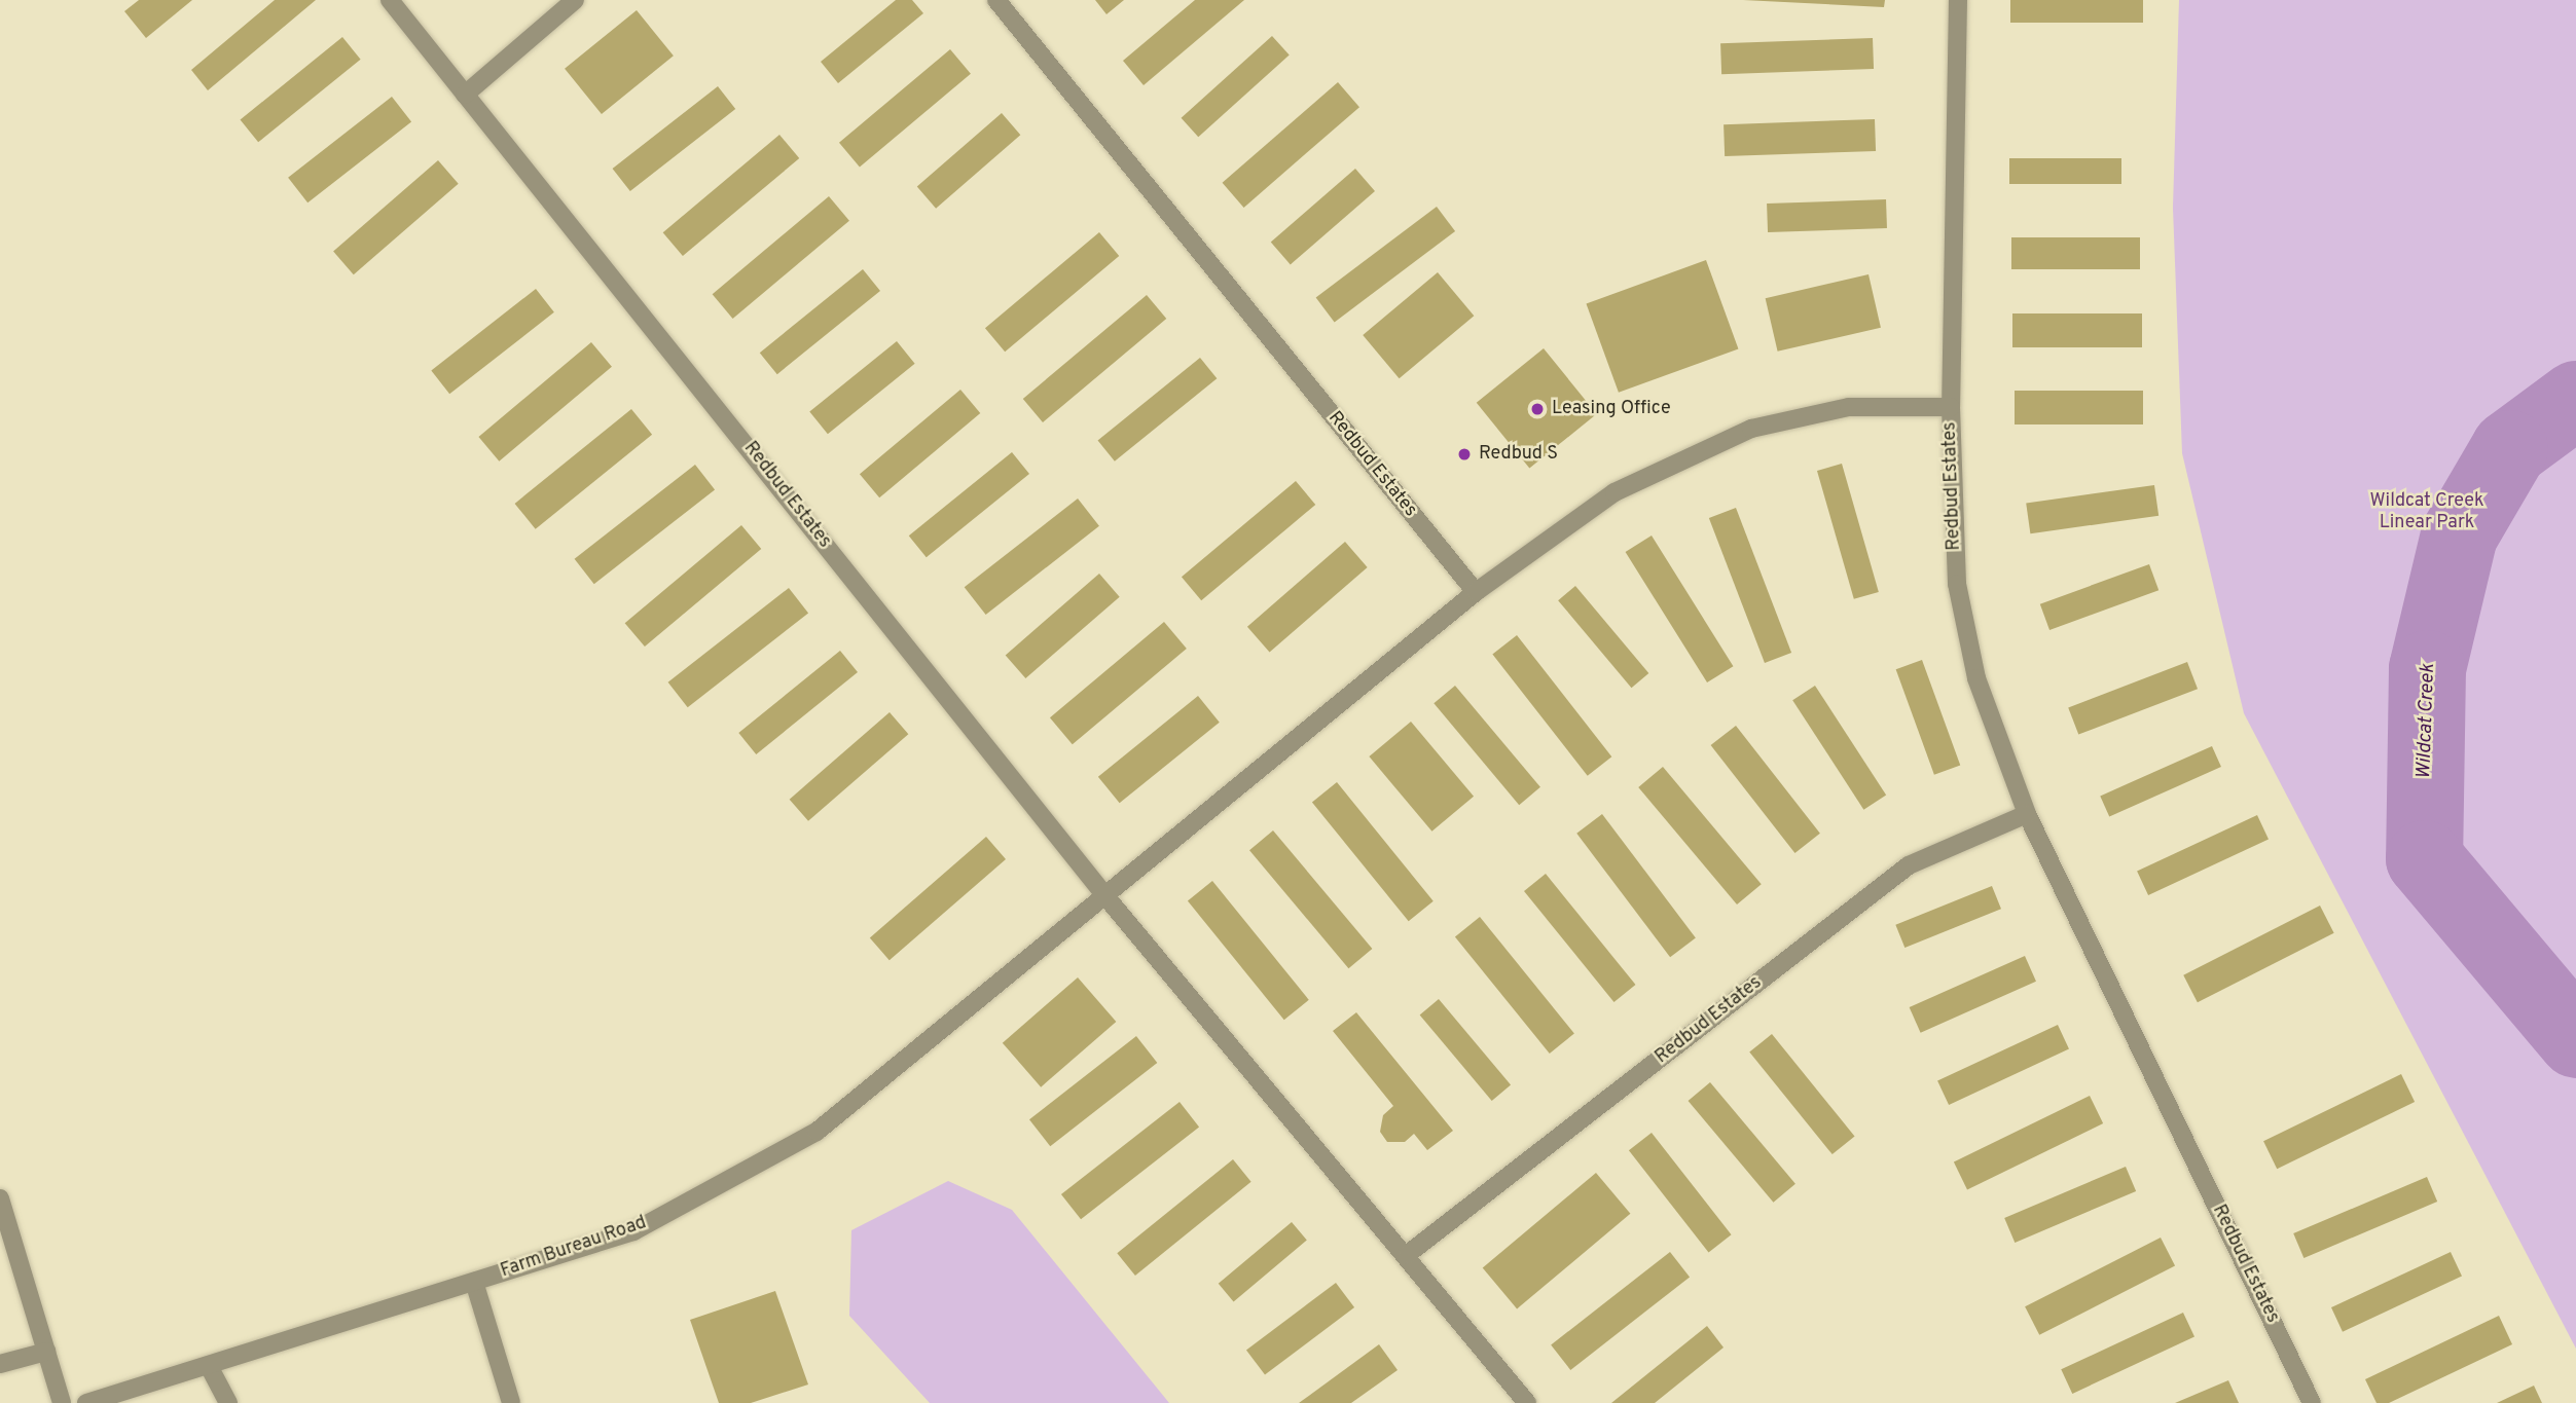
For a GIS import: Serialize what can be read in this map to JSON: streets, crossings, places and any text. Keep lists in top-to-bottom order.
{
  "streets": {
    "street": ["Redbud Estates", "Farm Bureau Road"]
  },
  "crossings": [
    ["Redbud Estates", "Farm Bureau Road"]
  ],
  "water": ["Wildcat Creek"],
  "parks": ["Wildcat Creek Linear Park"],
  "places": ["Leasing Office", "Redbud S"]
}
